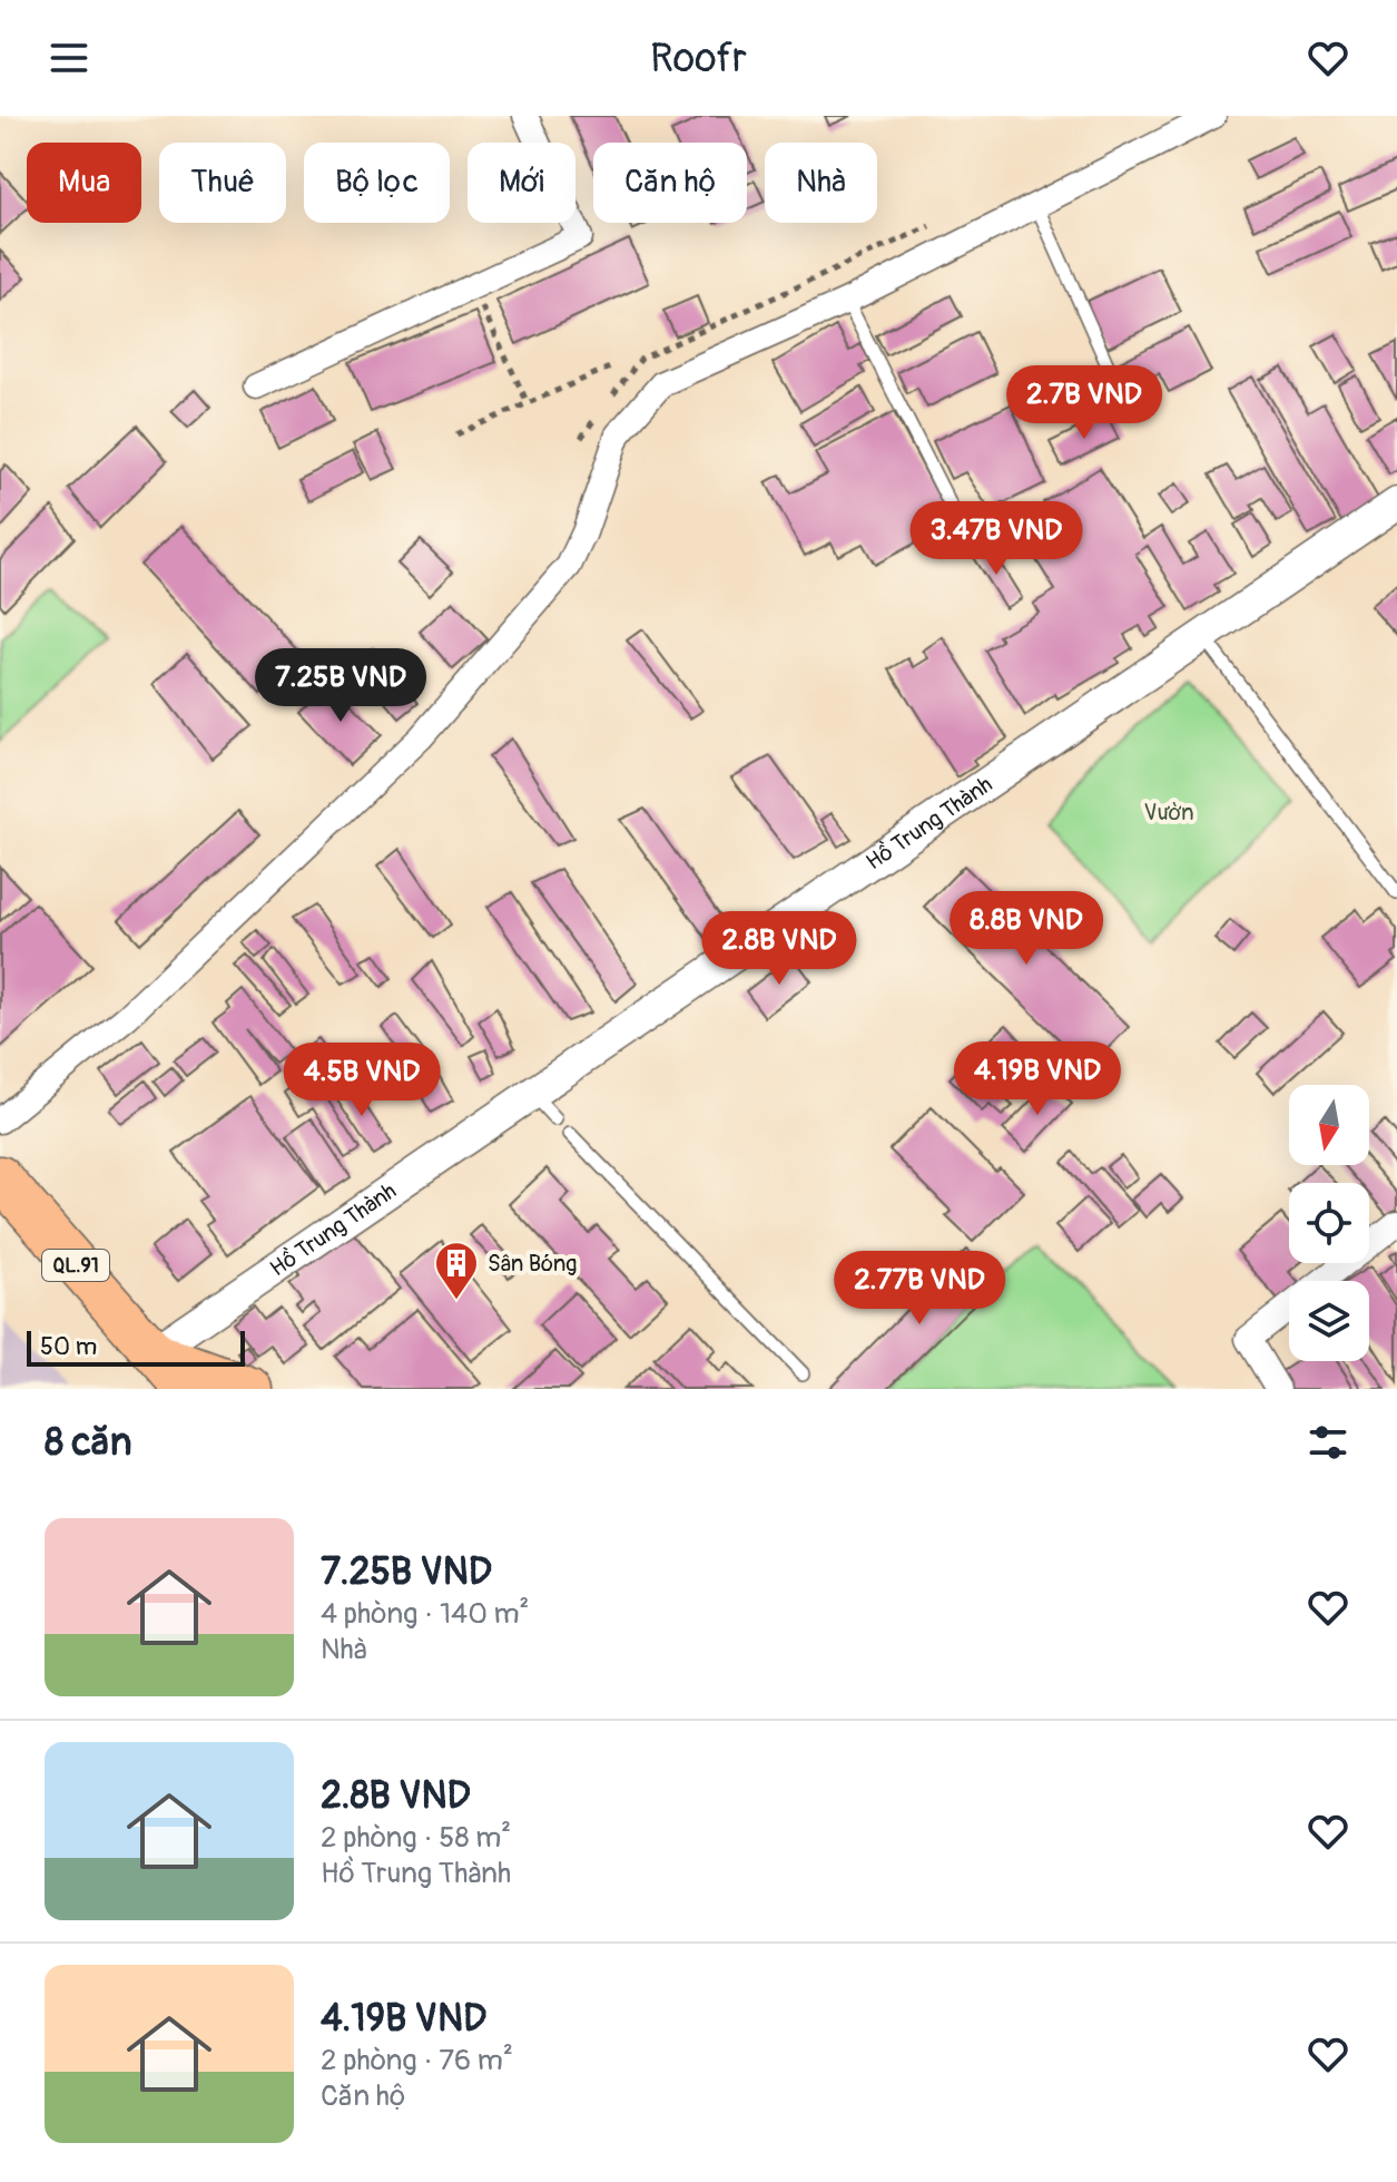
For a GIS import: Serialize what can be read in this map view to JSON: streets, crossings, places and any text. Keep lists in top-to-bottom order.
{
  "streets": {
    "highway": ["QL.91"],
    "street": ["Hồ Trung Thành"]
  },
  "crossings": [
    ["Hồ Trung Thành", "QL.91"]
  ],
  "parks": ["Vườn"],
  "places": {
    "building": ["Sân Bóng"]
  },
  "scale_bar": "50 m",
  "north": "bottom",
  "page": {
    "header": "Roofr",
    "chip": [
      "Mua",
      "Thuê",
      "Bộ lọc",
      "Mới",
      "Căn hộ",
      "Nhà"
    ],
    "price": [
      "2.7B VND",
      "3.47B VND",
      "7.25B VND",
      "8.8B VND",
      "2.8B VND",
      "4.19B VND",
      "4.5B VND",
      "2.77B VND"
    ],
    "scale": "50 m",
    "heading": "8 căn",
    "list": [
      {
        "name": "7.25B VND",
        "note": "4 phòng · 140 m² · Nhà"
      },
      {
        "name": "2.8B VND",
        "note": "2 phòng · 58 m² · Hồ Trung Thành"
      },
      {
        "name": "4.19B VND",
        "note": "2 phòng · 76 m² · Căn hộ"
      }
    ]
  }
}
